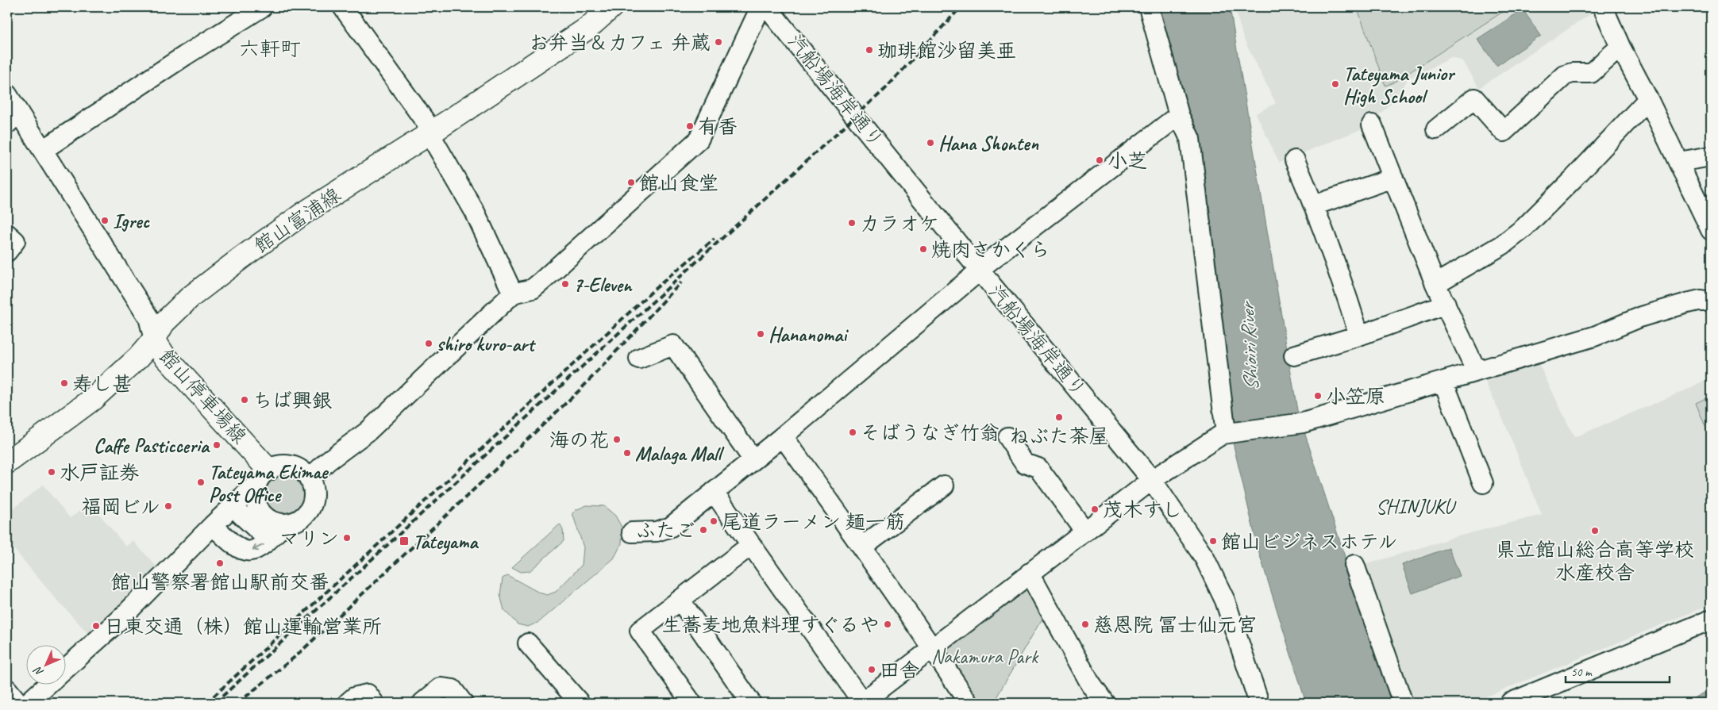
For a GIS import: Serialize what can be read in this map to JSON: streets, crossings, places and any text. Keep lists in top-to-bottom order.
{
  "streets": {
    "main road": ["館山富浦線", "館山停車場線"],
    "street": ["汽船場海岸通り"]
  },
  "crossings": [
    ["館山富浦線", "館山停車場線"]
  ],
  "districts": ["六軒町", "SHINJUKU"],
  "water": ["Shioiri River"],
  "parks": ["Nakamura Park"],
  "places": {
    "other": [
      "お弁当＆カフェ 弁蔵",
      "珈琲館沙留美亜",
      "Tateyama Junior High School",
      "有香",
      "Hana Shonten",
      "小芝",
      "館山食堂",
      "Igrec",
      "カラオケ",
      "焼肉さかくら",
      "7-Eleven",
      "Hananomai",
      "shiro kuro-art",
      "寿し甚",
      "小笠原",
      "ちば興銀",
      "ねぶた茶屋",
      "そばうなぎ竹翁",
      "海の花",
      "Caffe Pasticceria",
      "Malaga Mall",
      "水戸証券",
      "Tateyama Ekimae Post Office",
      "福岡ビル",
      "茂木すし",
      "尾道ラーメン 麺一筋",
      "ふたご",
      "県立館山総合高等学校 水産校舎",
      "マリン",
      "館山ビジネスホテル",
      "館山警察署館山駅前交番",
      "生蕎麦地魚料理すぐるや",
      "慈恩院 冨士仙元宮",
      "日東交通（株）館山運輸営業所",
      "田舎"
    ],
    "transit": ["Tateyama"]
  },
  "scale_bar": "50 m",
  "north": "bottom left"
}
